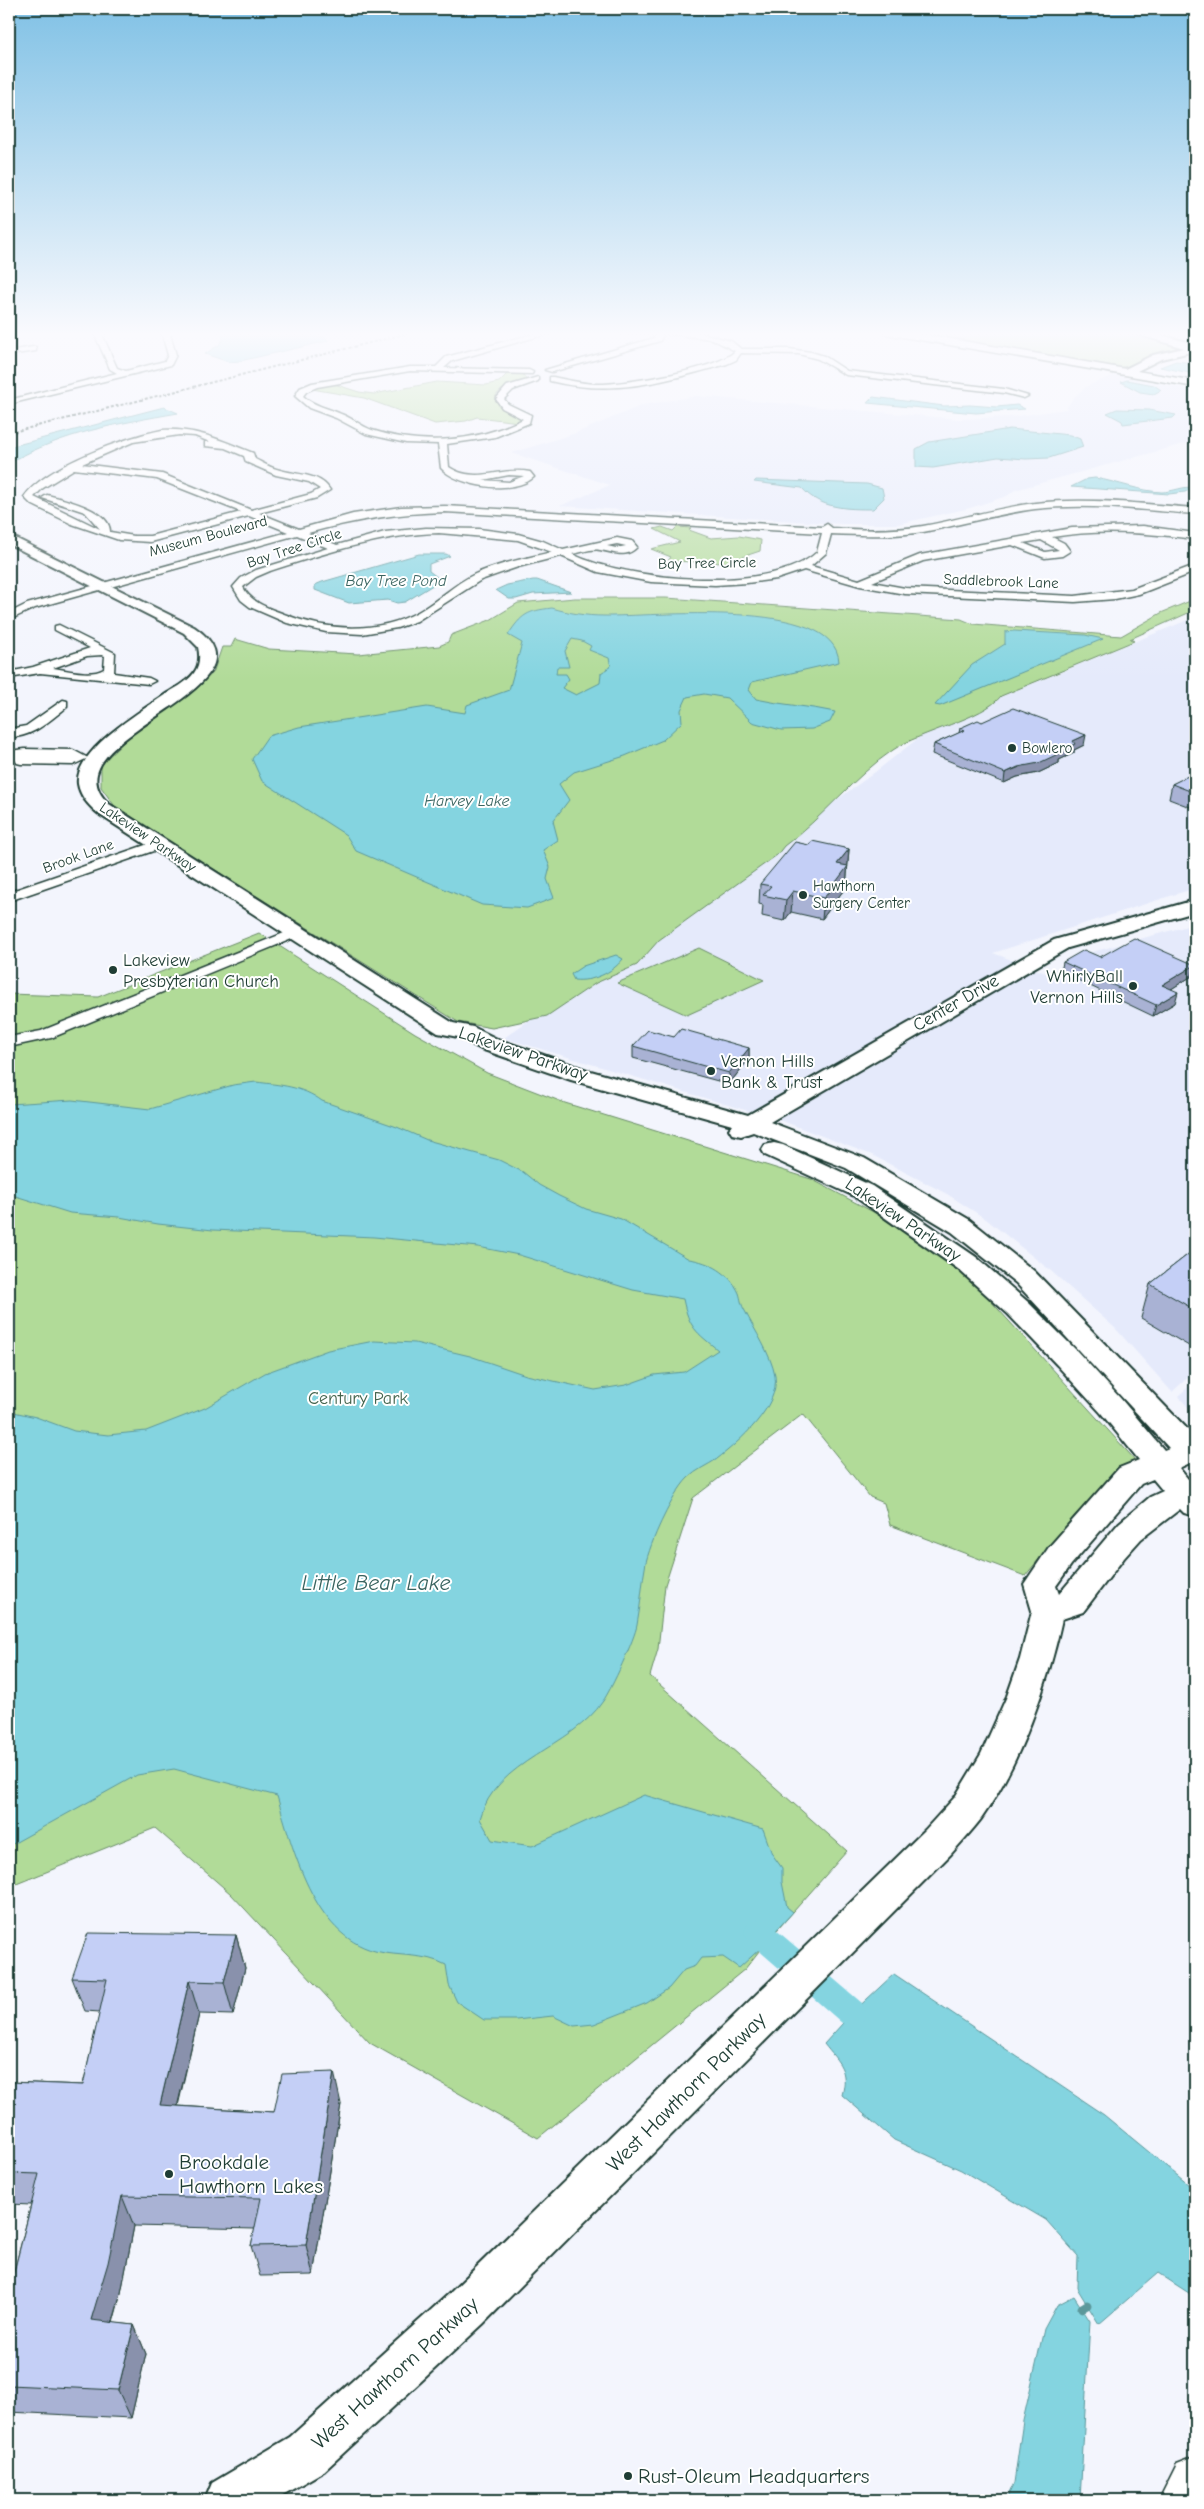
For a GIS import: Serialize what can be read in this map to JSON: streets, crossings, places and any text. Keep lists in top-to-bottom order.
{
  "streets": {
    "street": [
      "Museum Boulevard",
      "Bay Tree Circle",
      "Saddlebrook Lane",
      "Lakeview Parkway",
      "Brook Lane",
      "Center Drive",
      "West Hawthorn Parkway"
    ]
  },
  "crossings": [
    ["Museum Boulevard", "Bay Tree Circle"],
    ["Museum Boulevard", "Lakeview Parkway"],
    ["Bay Tree Circle", "Saddlebrook Lane"],
    ["Lakeview Parkway", "Brook Lane"],
    ["Lakeview Parkway", "Center Drive"],
    ["Lakeview Parkway", "West Hawthorn Parkway"]
  ],
  "water": ["Bay Tree Pond", "Harvey Lake", "Little Bear Lake"],
  "parks": ["Century Park"],
  "places": [
    "Bowlero",
    "Hawthorn Surgery Center",
    "Lakeview Presbyterian Church",
    "WhirlyBall Vernon Hills",
    "Vernon Hills Bank & Trust",
    "Brookdale Hawthorn Lakes",
    "Rust-Oleum Headquarters"
  ]
}
